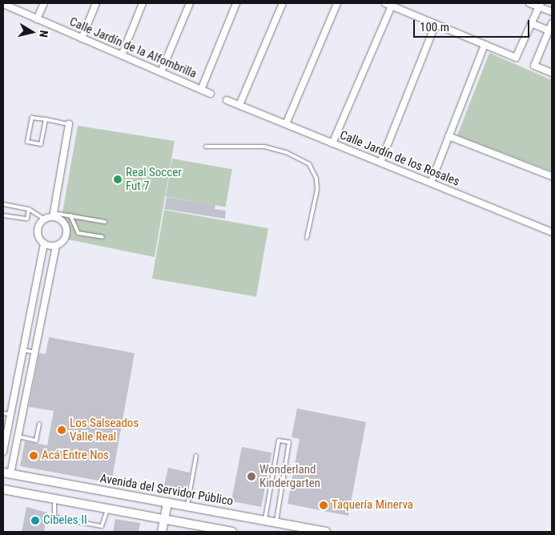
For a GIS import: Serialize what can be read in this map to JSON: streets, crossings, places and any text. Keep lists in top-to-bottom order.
{
  "streets": {
    "street": ["Calle Jardín de la Alfombrilla", "Calle Jardín de los Rosales", "Avenida del Servidor Público"]
  },
  "places": [
    "Real Soccer Fut 7",
    "Los Salseados Valle Real",
    "Acá Entre Nos",
    "Wonderland Kindergarten",
    "Taquería Minerva",
    "Cibeles II"
  ],
  "scale_bar": "100 m",
  "north": "right"
}
